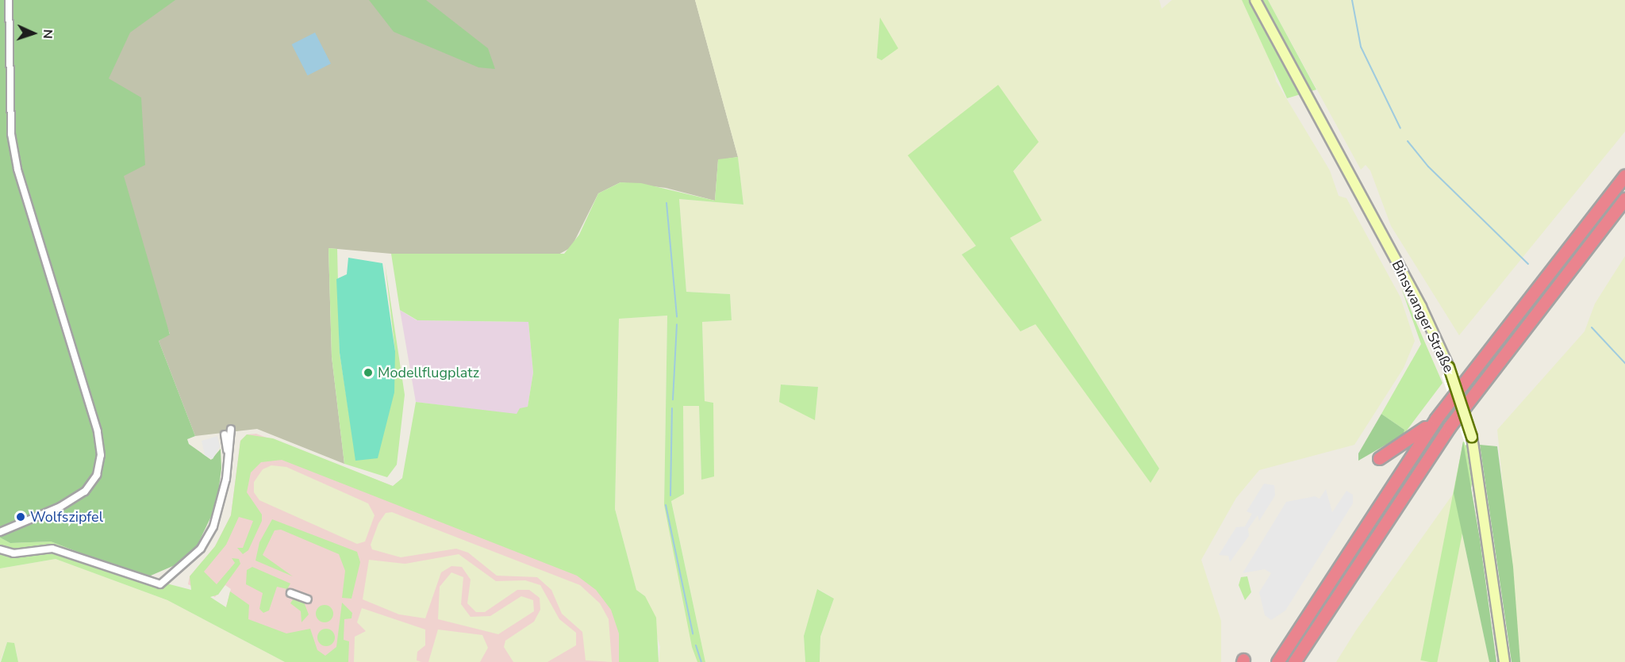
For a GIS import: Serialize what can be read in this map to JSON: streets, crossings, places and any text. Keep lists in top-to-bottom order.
{
  "streets": {
    "main road": ["Binswanger Straße"]
  },
  "places": ["Modellflugplatz", "Wolfszipfel"],
  "north": "right"
}
